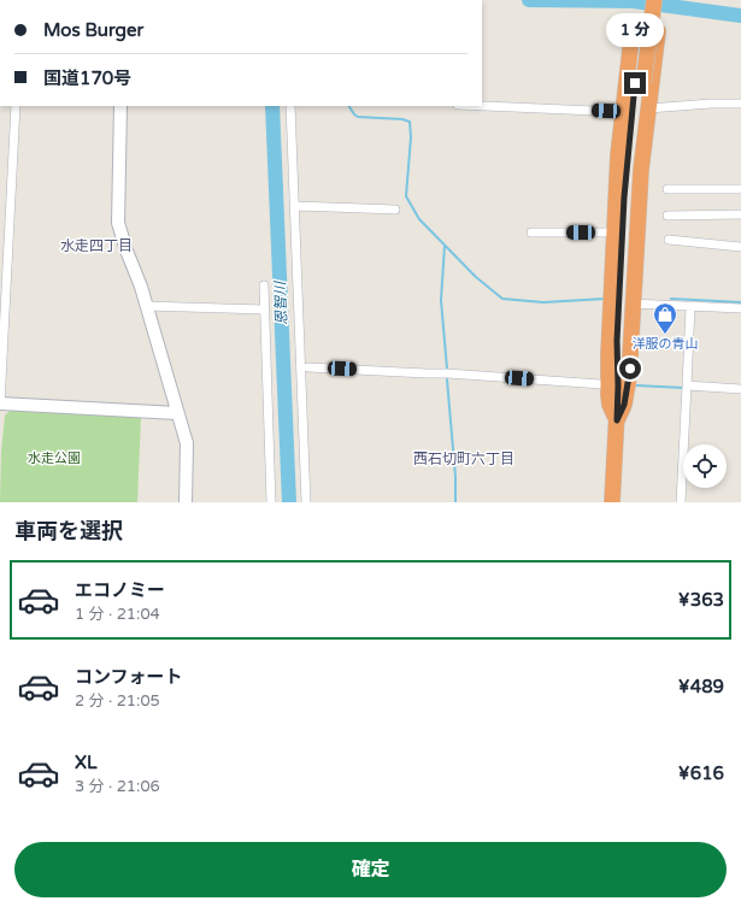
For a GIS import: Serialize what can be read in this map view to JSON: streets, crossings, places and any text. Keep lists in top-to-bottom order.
{
  "districts": ["水走四丁目", "西石切町六丁目"],
  "water": ["恩智川"],
  "parks": ["水走公園"],
  "places": {
    "shop": ["洋服の青山"]
  },
  "page": {
    "banner": ["Mos Burger", "国道170号"],
    "bubble": "1 分",
    "heading": "車両を選択",
    "list": [
      {
        "name": "エコノミー",
        "note": "1 分 · 21:04",
        "value": "¥363"
      },
      {
        "name": "コンフォート",
        "note": "2 分 · 21:05",
        "value": "¥489"
      },
      {
        "name": "XL",
        "note": "3 分 · 21:06",
        "value": "¥616"
      }
    ],
    "buttons": "確定"
  }
}
